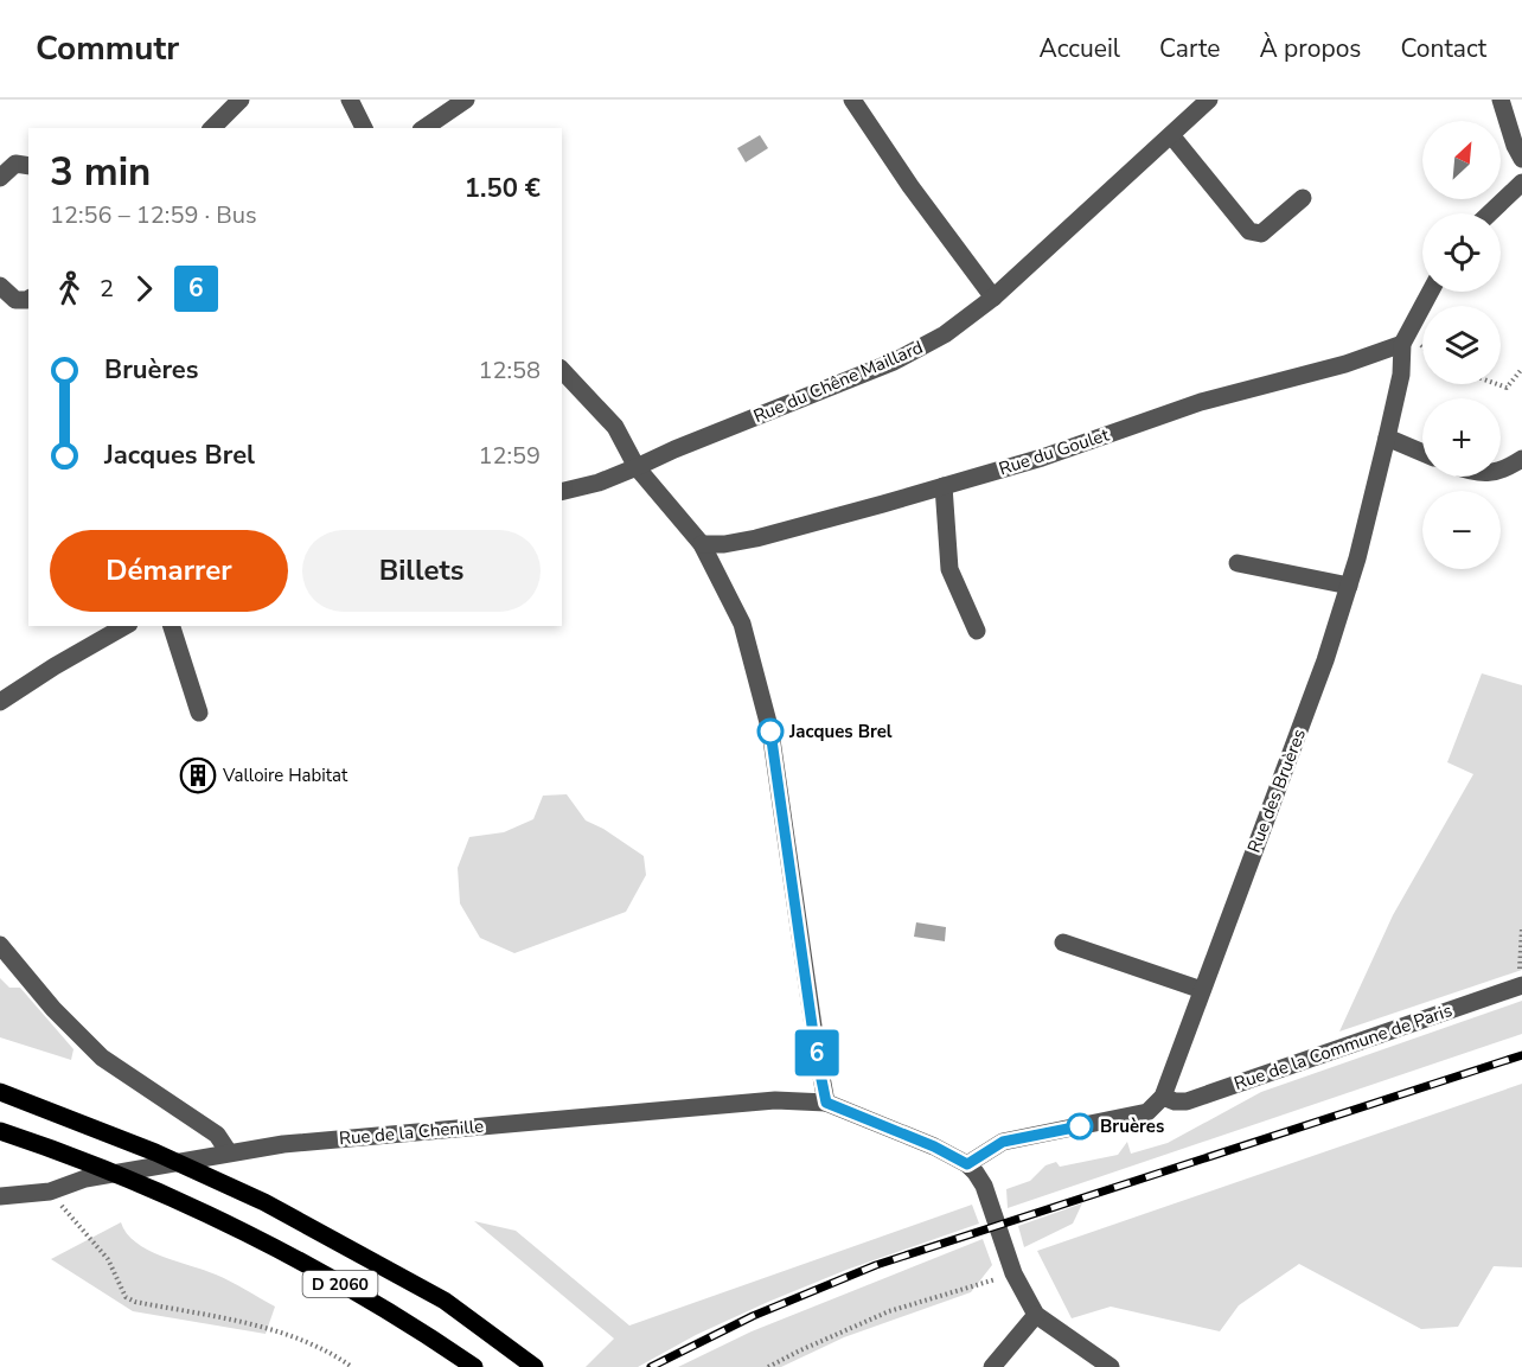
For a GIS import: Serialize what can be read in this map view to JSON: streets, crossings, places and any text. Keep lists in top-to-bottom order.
{
  "streets": {
    "main road": ["D 2060"],
    "street": [
      "Rue du Chêne Maillard",
      "Rue du Goulet",
      "Rue des Bruères",
      "Rue de la Commune de Paris",
      "Rue de la Chenille"
    ]
  },
  "crossings": [
    ["Rue du Goulet", "Rue des Bruères"],
    ["Rue des Bruères", "Rue de la Commune de Paris"]
  ],
  "places": {
    "other": ["Jacques Brel", "Bruères"],
    "building": ["Valloire Habitat"]
  },
  "lines": ["bus line 6"],
  "north": "top right",
  "page": {
    "header": "Commutr",
    "nav": [
      "Accueil",
      "Carte",
      "À propos",
      "Contact"
    ],
    "on_map": "6",
    "map_buttons": ["+", "−"],
    "heading": ["3 min", "12:56 – 12:59 · Bus", "1.50 €"],
    "legs": ["2", "6"],
    "list": [
      {
        "name": "Bruères",
        "value": "12:58"
      },
      {
        "name": "Jacques Brel",
        "value": "12:59"
      }
    ],
    "buttons": ["Démarrer", "Billets"]
  }
}
